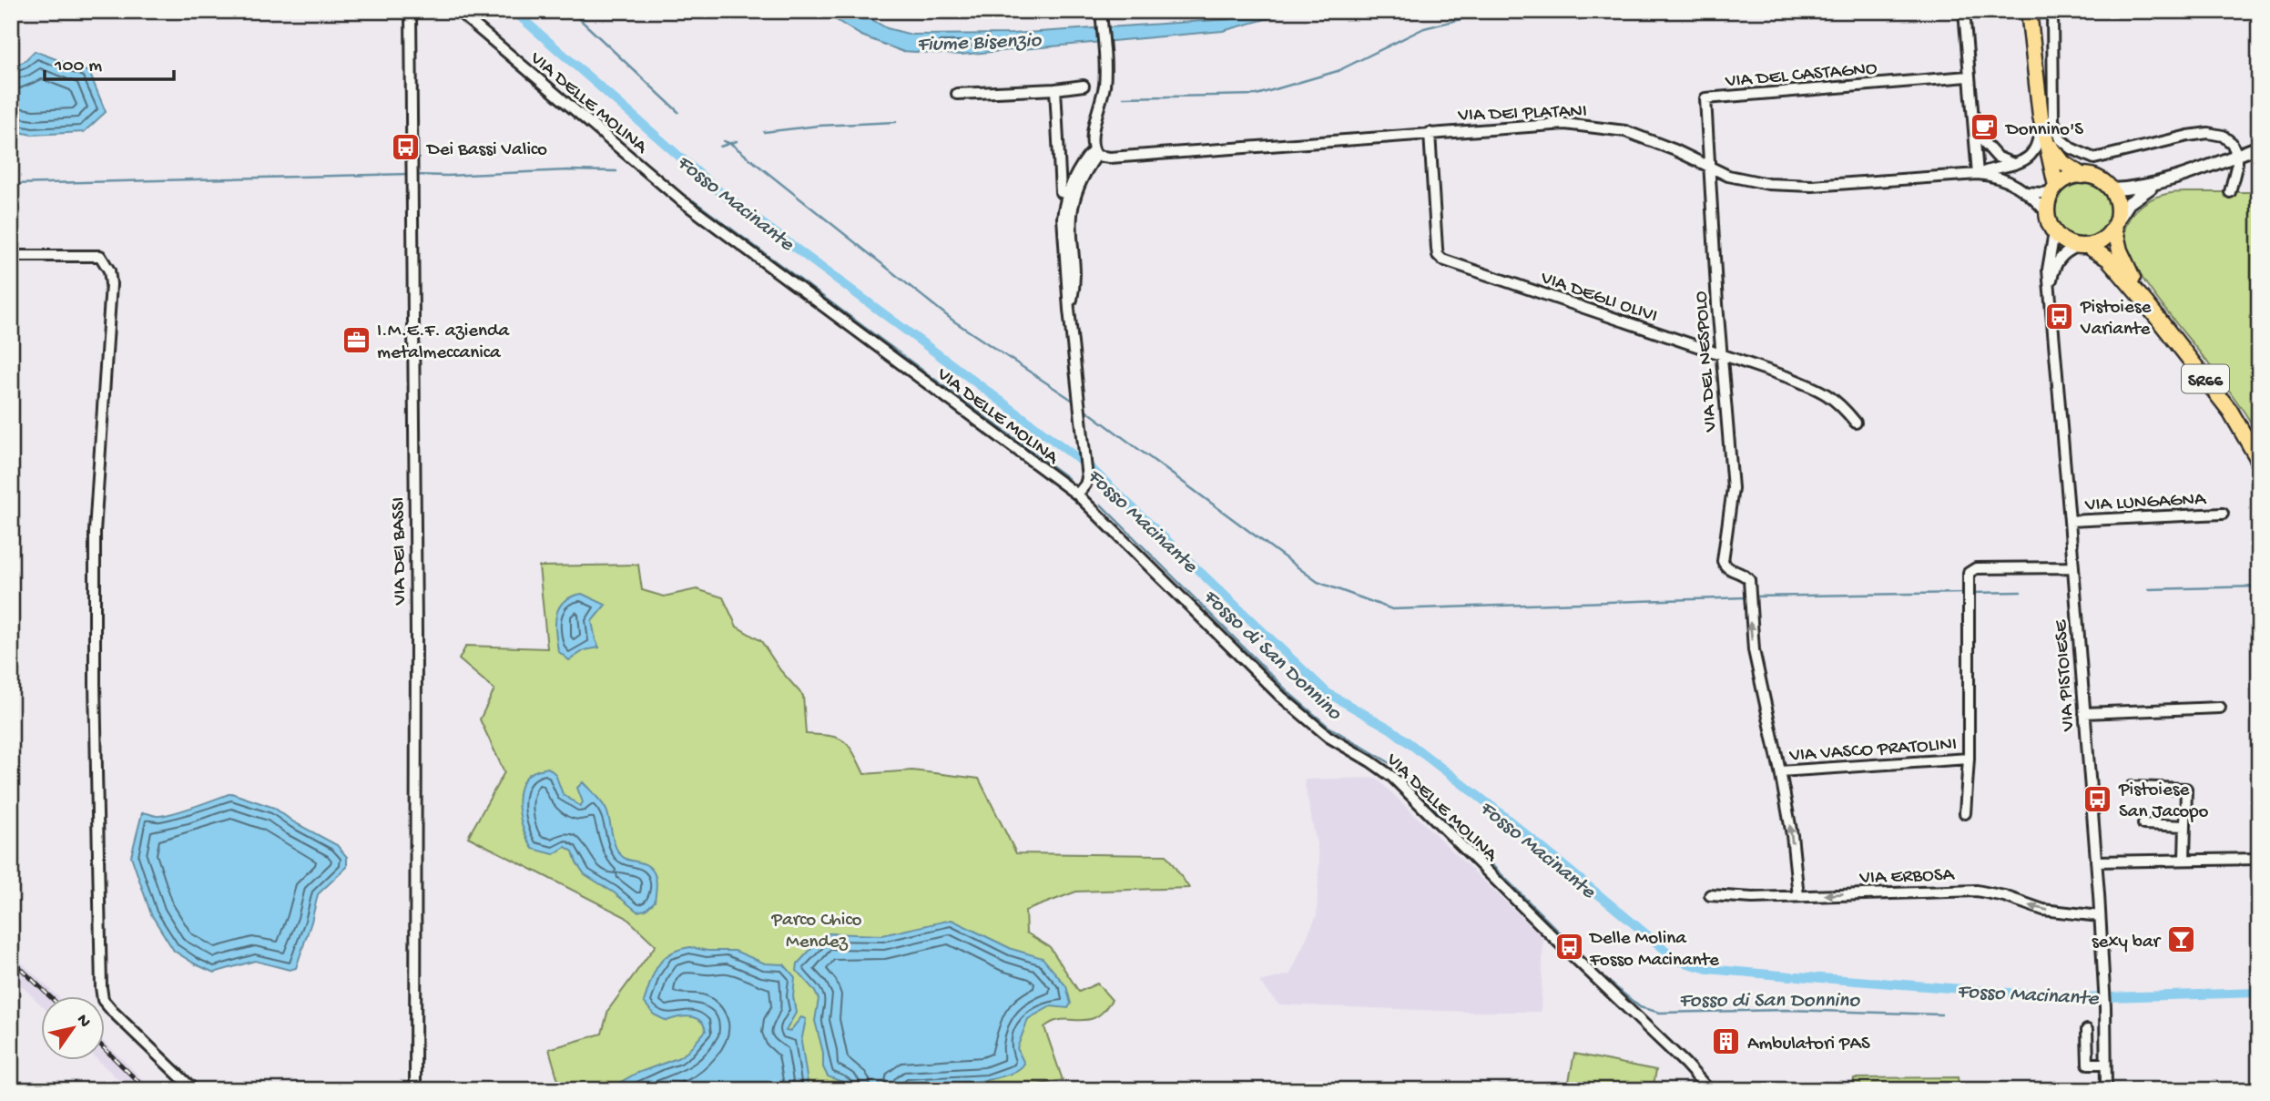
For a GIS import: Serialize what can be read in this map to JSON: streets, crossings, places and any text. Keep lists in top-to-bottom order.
{
  "streets": {
    "main road": ["SR66", "VIA PISTOIESE"],
    "street": [
      "VIA DEL CASTAGNO",
      "VIA DELLE MOLINA",
      "VIA DEI PLATANI",
      "VIA DEGLI OLIVI",
      "VIA DEL NESPOLO",
      "VIA LUNGAGNA",
      "VIA DEI BASSI",
      "VIA VASCO PRATOLINI",
      "VIA ERBOSA"
    ]
  },
  "crossings": [
    ["VIA DEL CASTAGNO", "VIA DEI PLATANI"],
    ["VIA DEL CASTAGNO", "VIA DEL NESPOLO"],
    ["VIA DEI PLATANI", "VIA DEGLI OLIVI"],
    ["VIA DEI PLATANI", "VIA DEL NESPOLO"],
    ["VIA DEI PLATANI", "SR66"],
    ["VIA DEI PLATANI", "VIA PISTOIESE"],
    ["VIA DEGLI OLIVI", "VIA DEL NESPOLO"],
    ["VIA DEL NESPOLO", "VIA VASCO PRATOLINI"],
    ["SR66", "VIA PISTOIESE"],
    ["VIA LUNGAGNA", "VIA PISTOIESE"],
    ["VIA PISTOIESE", "VIA VASCO PRATOLINI"],
    ["VIA PISTOIESE", "VIA ERBOSA"]
  ],
  "one_way": ["VIA DEL NESPOLO", "VIA ERBOSA"],
  "water": ["Fiume Bisenzio", "Fosso Macinante", "Fosso di San Donnino"],
  "parks": ["Parco Chico Mendez"],
  "places": {
    "cafe": ["Donnino'S"],
    "bus stop": [
      "Dei Bassi Valico",
      "Pistoiese Variante",
      "Pistoiese San Jacopo",
      "Delle Molina Fosso Macinante"
    ],
    "office": ["I.M.E.F. azienda metalmeccanica"],
    "bar": ["sexy bar"],
    "building": ["Ambulatori PAS"]
  },
  "scale_bar": "100 m",
  "north": "top right"
}
